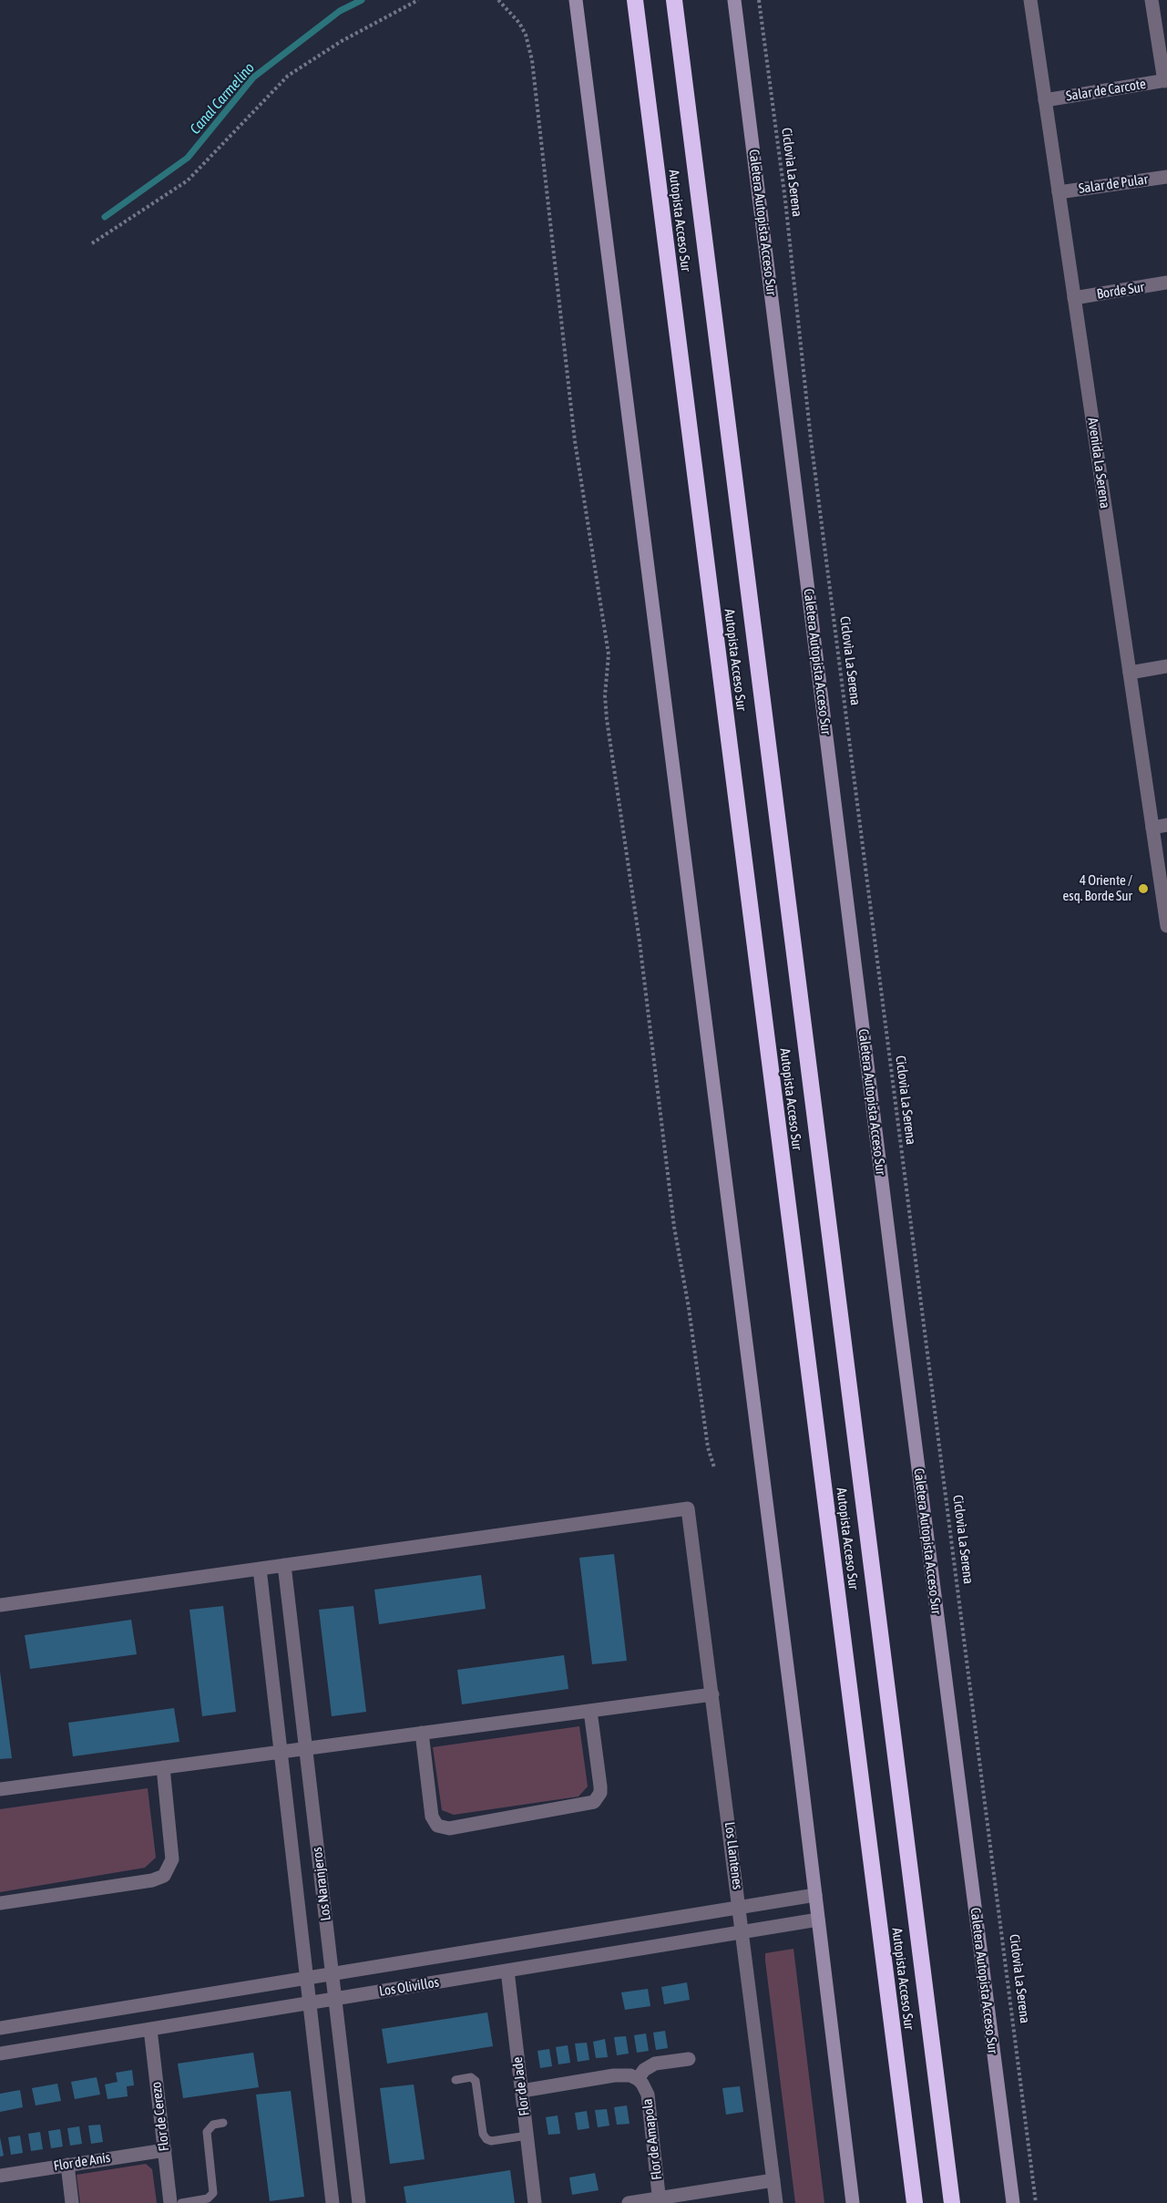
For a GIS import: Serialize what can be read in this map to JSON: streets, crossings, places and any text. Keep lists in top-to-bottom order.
{
  "streets": {
    "highway": ["Autopista Acceso Sur"],
    "main road": ["Caletera Autopista Acceso Sur"],
    "street": [
      "Salar de Carcote",
      "Salar de Pular",
      "Borde Sur",
      "Avenida La Serena",
      "Los Llantenes",
      "Los Naranjeros",
      "Los Olivillos",
      "Flor de Jade",
      "Flor de Cerezo",
      "Flor de Amapola",
      "Flor de Anís"
    ],
    "path": ["Ciclovìa La Serena"]
  },
  "crossings": [
    ["Salar de Carcote", "Avenida La Serena"],
    ["Salar de Pular", "Avenida La Serena"],
    ["Borde Sur", "Avenida La Serena"],
    ["Los Llantenes", "Los Naranjeros"],
    ["Los Llantenes", "Los Olivillos"],
    ["Los Naranjeros", "Los Olivillos"],
    ["Los Olivillos", "Flor de Jade"],
    ["Los Olivillos", "Flor de Cerezo"],
    ["Flor de Jade", "Flor de Amapola"],
    ["Flor de Cerezo", "Flor de Anís"]
  ],
  "water": ["Canal Carmelino"],
  "places": ["4 Oriente / esq. Borde Sur"]
}
